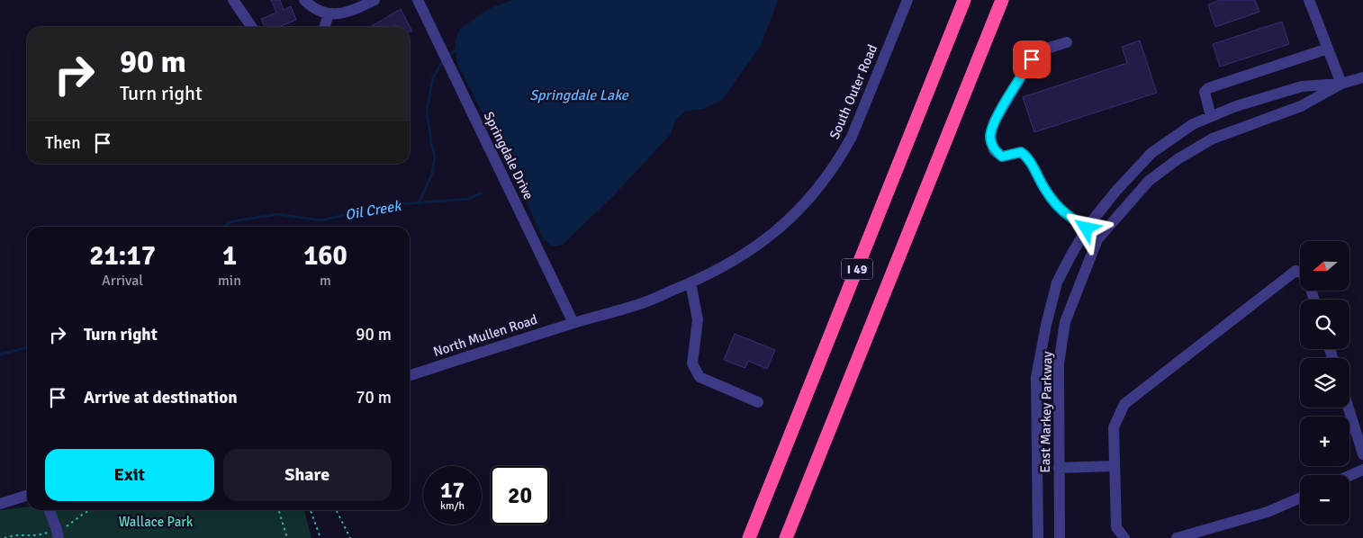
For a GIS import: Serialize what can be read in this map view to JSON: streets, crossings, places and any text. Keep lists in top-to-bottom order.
{
  "streets": {
    "highway": ["I 49"],
    "street": [
      "South Outer Road",
      "Springdale Drive",
      "North Mullen Road",
      "East Markey Parkway"
    ]
  },
  "crossings": [
    ["South Outer Road", "North Mullen Road"],
    ["Springdale Drive", "North Mullen Road"]
  ],
  "water": ["Springdale Lake", "Oil Creek"],
  "parks": ["Wallace Park"],
  "north": "left",
  "page": {
    "turn": ["90 m", "Turn right"],
    "then": "Then",
    "eta": [
      "21:17",
      "Arrival",
      "1",
      "min",
      "160",
      "m"
    ],
    "map_buttons": ["+", "−"],
    "list": [
      {
        "name": "Turn right",
        "value": "90 m"
      },
      {
        "name": "Arrive at destination",
        "value": "70 m"
      }
    ],
    "buttons": ["Exit", "Share"],
    "speed": "17 km/h",
    "limit": "20"
  }
}
